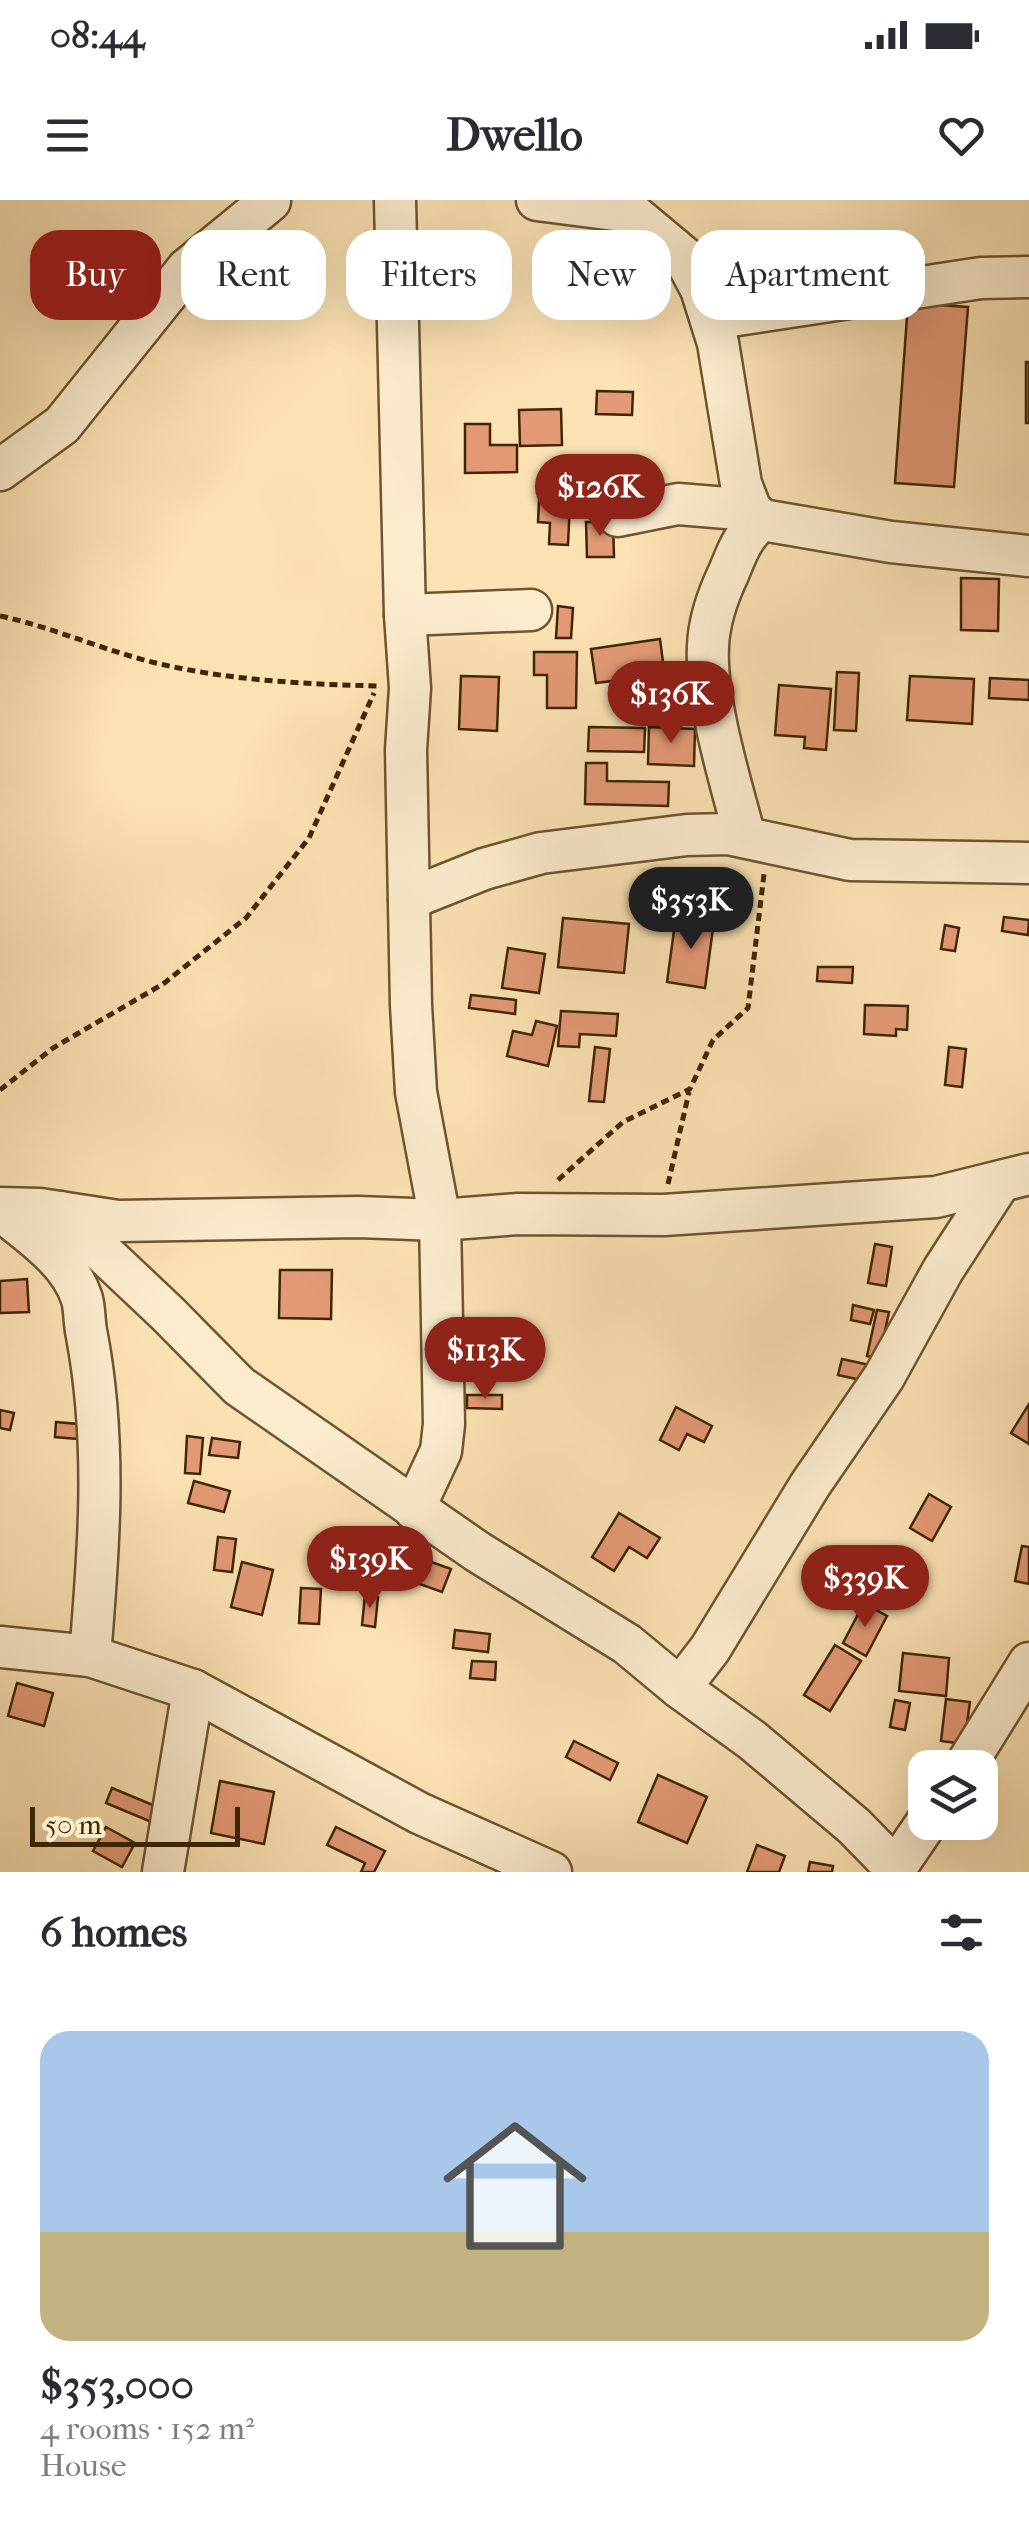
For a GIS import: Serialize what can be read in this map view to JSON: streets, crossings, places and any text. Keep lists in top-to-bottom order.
{
  "scale_bar": "50 m",
  "page": {
    "status": "08:44",
    "header": "Dwello",
    "chip": [
      "Buy",
      "Rent",
      "Filters",
      "New",
      "Apartment"
    ],
    "price": [
      "$126K",
      "$136K",
      "$353K",
      "$113K",
      "$139K",
      "$339K"
    ],
    "scale": "50 m",
    "heading": "6 homes",
    "list": [
      {
        "name": "$353,000",
        "note": "4 rooms · 152 m² · House"
      }
    ]
  }
}
